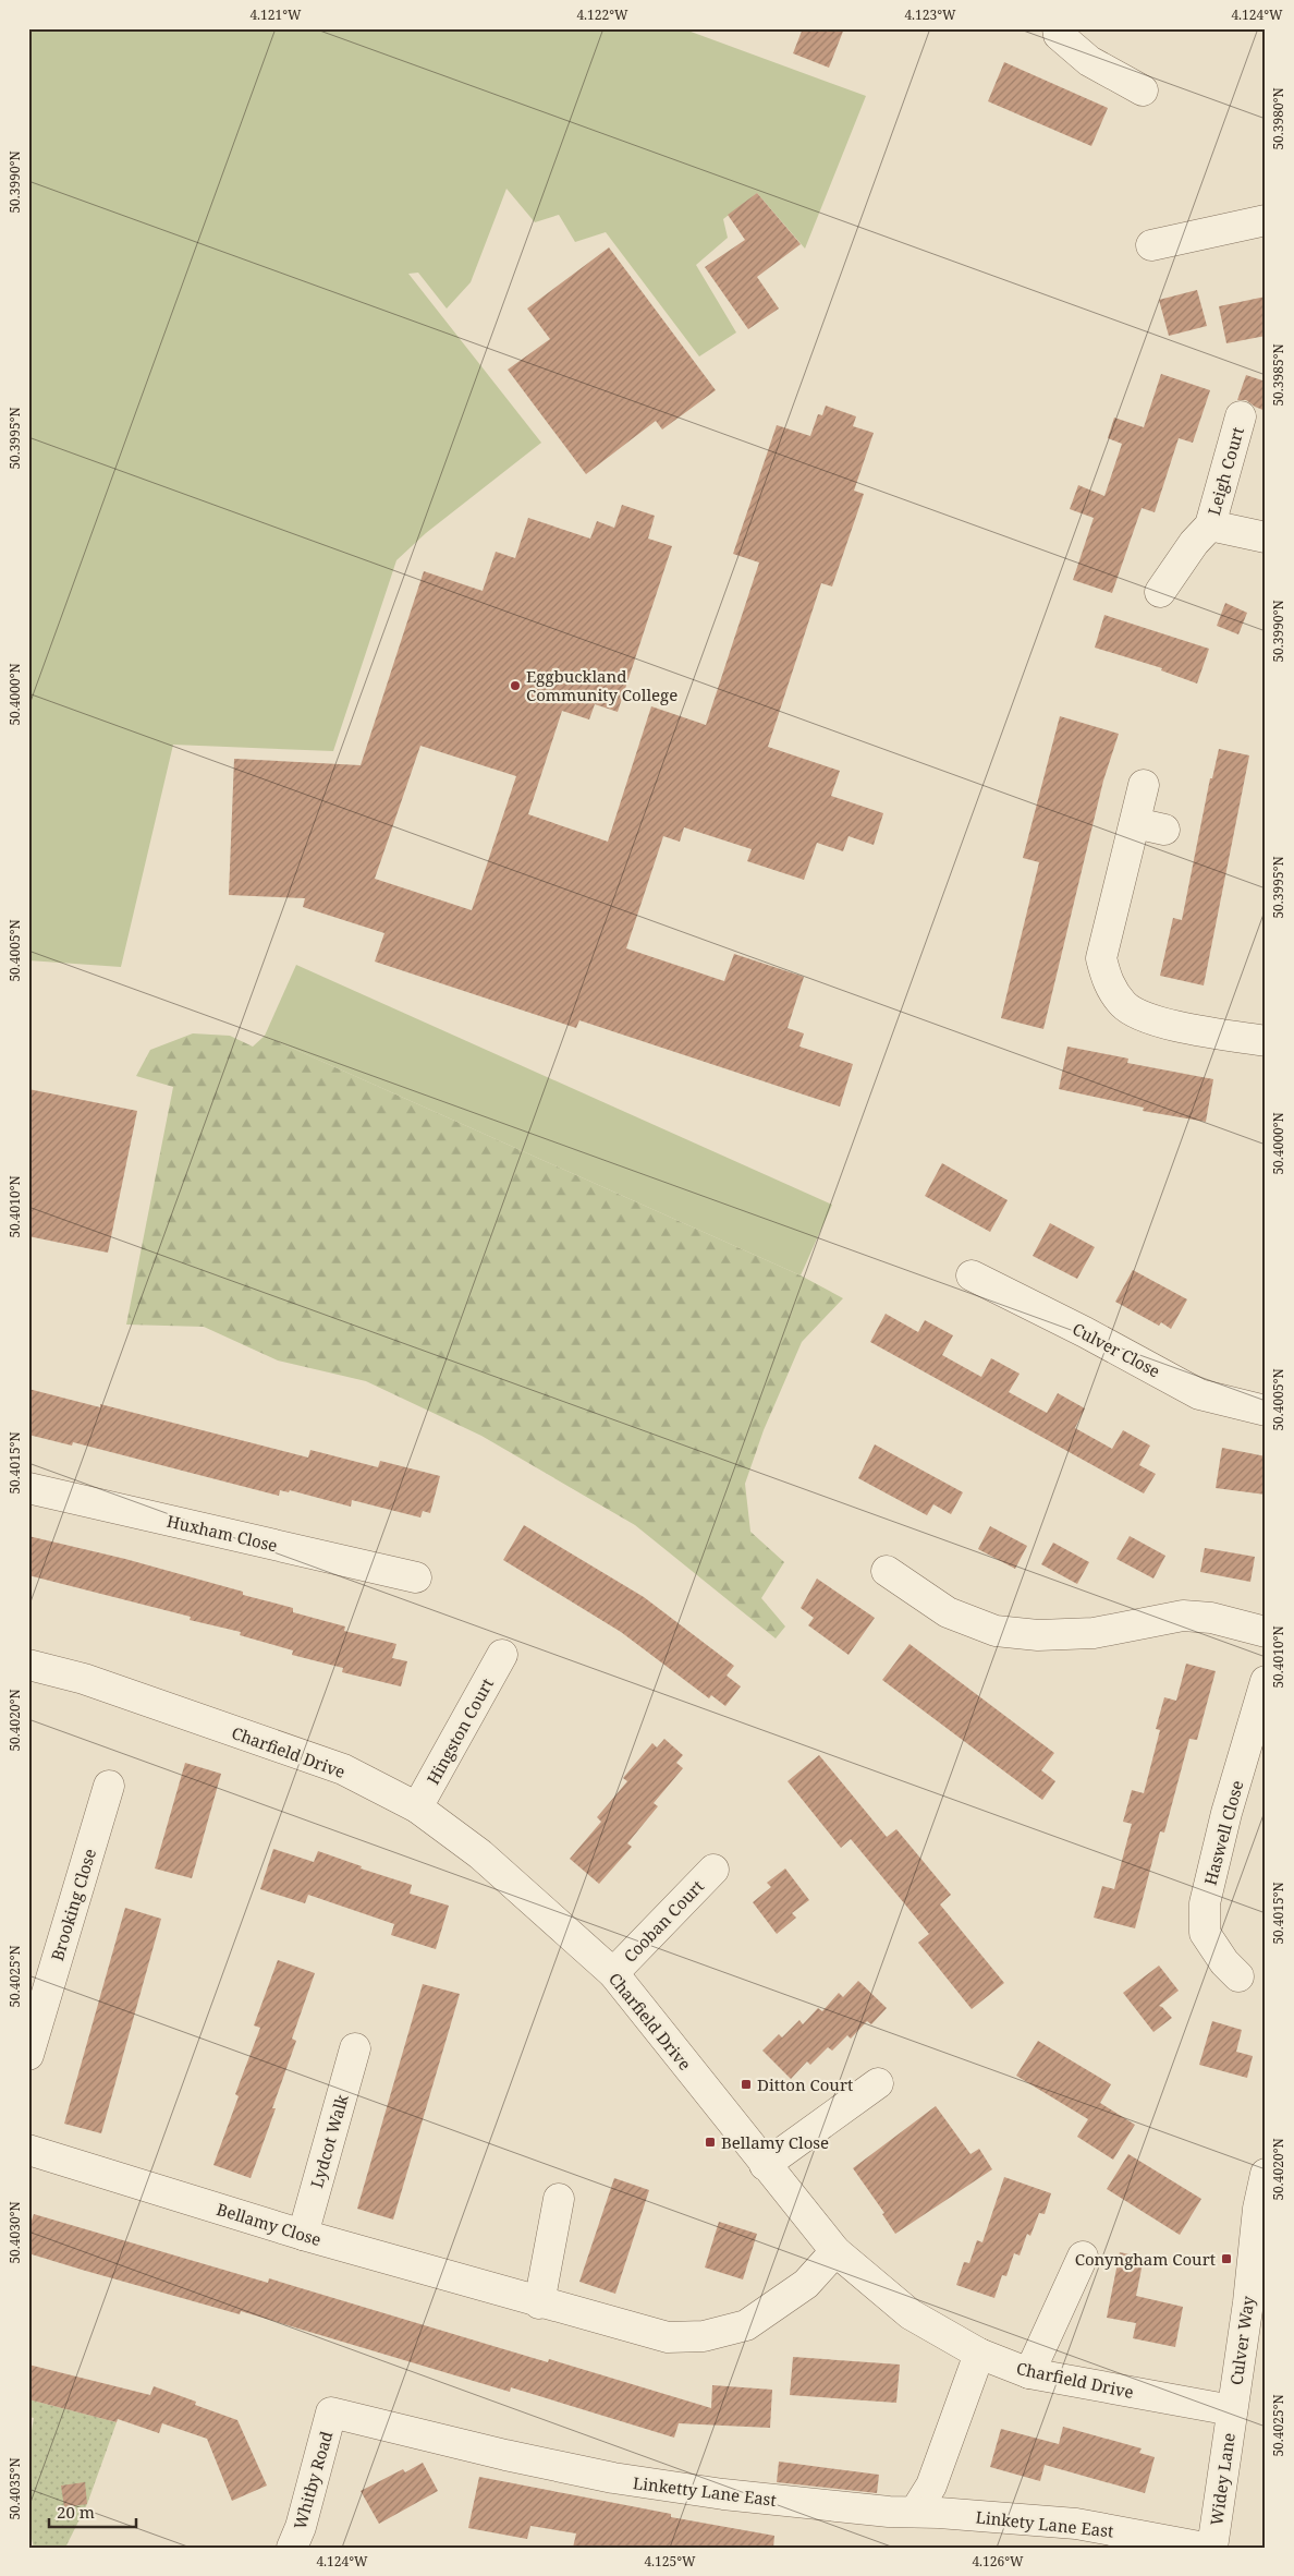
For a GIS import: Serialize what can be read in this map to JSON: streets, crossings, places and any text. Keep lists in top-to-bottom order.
{
  "streets": {
    "street": [
      "Leigh Court",
      "Culver Close",
      "Huxham Close",
      "Hingston Court",
      "Charfield Drive",
      "Haswell Close",
      "Brooking Close",
      "Cooban Court",
      "Lydcot Walk",
      "Bellamy Close",
      "Culver Way",
      "Widey Lane",
      "Whitby Road",
      "Linketty Lane East",
      "Linkety Lane East"
    ]
  },
  "crossings": [
    ["Hingston Court", "Charfield Drive"],
    ["Charfield Drive", "Cooban Court"],
    ["Charfield Drive", "Bellamy Close"],
    ["Charfield Drive", "Culver Way"],
    ["Charfield Drive", "Widey Lane"],
    ["Lydcot Walk", "Bellamy Close"],
    ["Culver Way", "Widey Lane"],
    ["Whitby Road", "Linketty Lane East"],
    ["Linketty Lane East", "Linkety Lane East"]
  ],
  "places": {
    "other": ["Eggbuckland Community College"],
    "transit": ["Ditton Court", "Bellamy Close", "Conyngham Court"]
  },
  "scale_bar": "20 m",
  "coordinates": [
    "4.121°W",
    "4.122°W",
    "4.123°W",
    "4.124°W",
    "50.3980°N",
    "50.3990°N",
    "50.3985°N",
    "50.3995°N",
    "50.4000°N",
    "50.4005°N",
    "50.4010°N",
    "50.4015°N",
    "50.4020°N",
    "50.4025°N",
    "50.4030°N",
    "50.4035°N",
    "4.125°W",
    "4.126°W"
  ]
}
